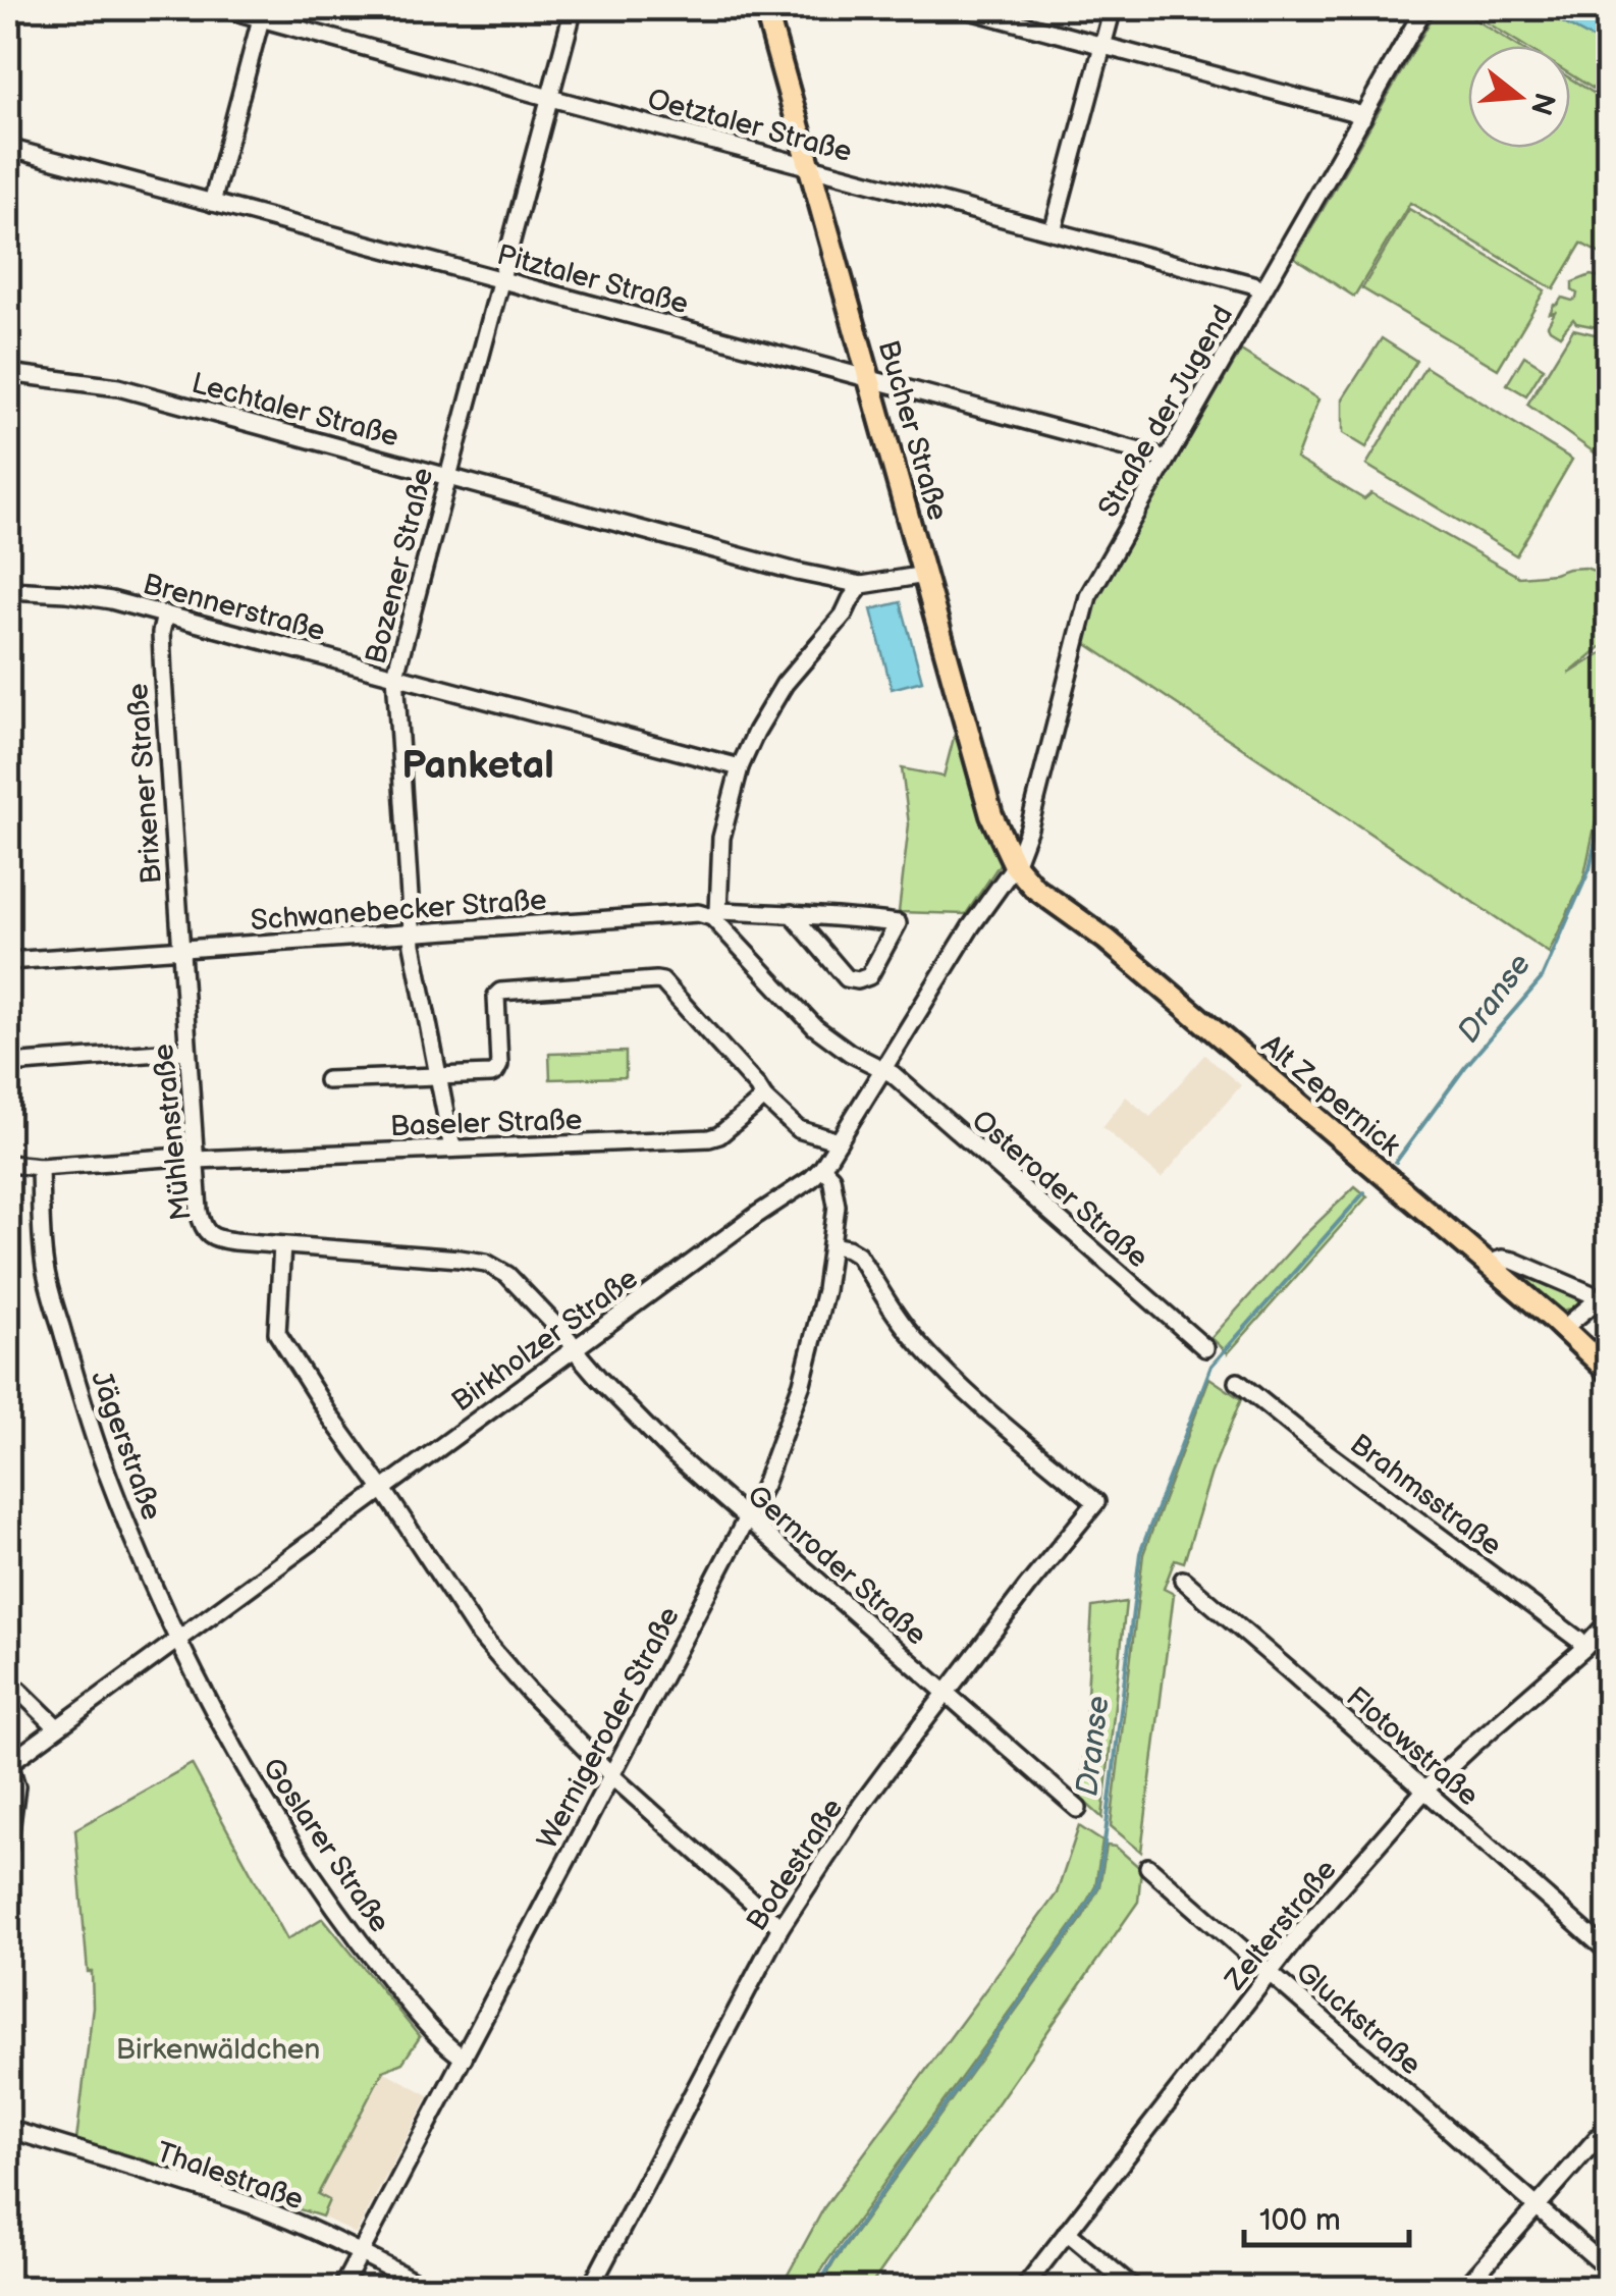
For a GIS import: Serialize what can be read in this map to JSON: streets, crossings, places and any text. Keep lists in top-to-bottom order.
{
  "streets": {
    "main road": ["Bucher Straße", "Alt Zepernick"],
    "street": [
      "Oetztaler Straße",
      "Pitztaler Straße",
      "Lechtaler Straße",
      "Straße der Jugend",
      "Bozener Straße",
      "Brennerstraße",
      "Brixener Straße",
      "Schwanebecker Straße",
      "Baseler Straße",
      "Mühlenstraße",
      "Osteroder Straße",
      "Birkholzer Straße",
      "Jägerstraße",
      "Brahmsstraße",
      "Gernroder Straße",
      "Wernigeroder Straße",
      "Flotowstraße",
      "Goslarer Straße",
      "Bodestraße",
      "Zelterstraße",
      "Gluckstraße",
      "Thalestraße"
    ]
  },
  "crossings": [
    ["Oetztaler Straße", "Straße der Jugend"],
    ["Oetztaler Straße", "Bucher Straße"],
    ["Oetztaler Straße", "Bozener Straße"],
    ["Pitztaler Straße", "Straße der Jugend"],
    ["Pitztaler Straße", "Bucher Straße"],
    ["Pitztaler Straße", "Bozener Straße"],
    ["Lechtaler Straße", "Bozener Straße"],
    ["Straße der Jugend", "Bucher Straße"],
    ["Straße der Jugend", "Alt Zepernick"],
    ["Straße der Jugend", "Birkholzer Straße"],
    ["Bucher Straße", "Alt Zepernick"],
    ["Bucher Straße", "Birkholzer Straße"],
    ["Bozener Straße", "Brennerstraße"],
    ["Bozener Straße", "Schwanebecker Straße"],
    ["Bozener Straße", "Baseler Straße"],
    ["Brennerstraße", "Brixener Straße"],
    ["Brixener Straße", "Schwanebecker Straße"],
    ["Brixener Straße", "Mühlenstraße"],
    ["Schwanebecker Straße", "Mühlenstraße"],
    ["Schwanebecker Straße", "Osteroder Straße"],
    ["Alt Zepernick", "Birkholzer Straße"],
    ["Baseler Straße", "Mühlenstraße"],
    ["Baseler Straße", "Jägerstraße"],
    ["Mühlenstraße", "Birkholzer Straße"],
    ["Mühlenstraße", "Gernroder Straße"],
    ["Osteroder Straße", "Birkholzer Straße"],
    ["Birkholzer Straße", "Jägerstraße"],
    ["Birkholzer Straße", "Gernroder Straße"],
    ["Birkholzer Straße", "Wernigeroder Straße"],
    ["Birkholzer Straße", "Goslarer Straße"],
    ["Jägerstraße", "Goslarer Straße"],
    ["Brahmsstraße", "Zelterstraße"],
    ["Gernroder Straße", "Wernigeroder Straße"],
    ["Gernroder Straße", "Bodestraße"],
    ["Wernigeroder Straße", "Goslarer Straße"],
    ["Wernigeroder Straße", "Bodestraße"],
    ["Wernigeroder Straße", "Thalestraße"],
    ["Flotowstraße", "Zelterstraße"],
    ["Zelterstraße", "Gluckstraße"]
  ],
  "districts": ["Panketal"],
  "water": ["Dranse"],
  "parks": ["Birkenwäldchen"],
  "scale_bar": "100 m",
  "north": "right"
}
